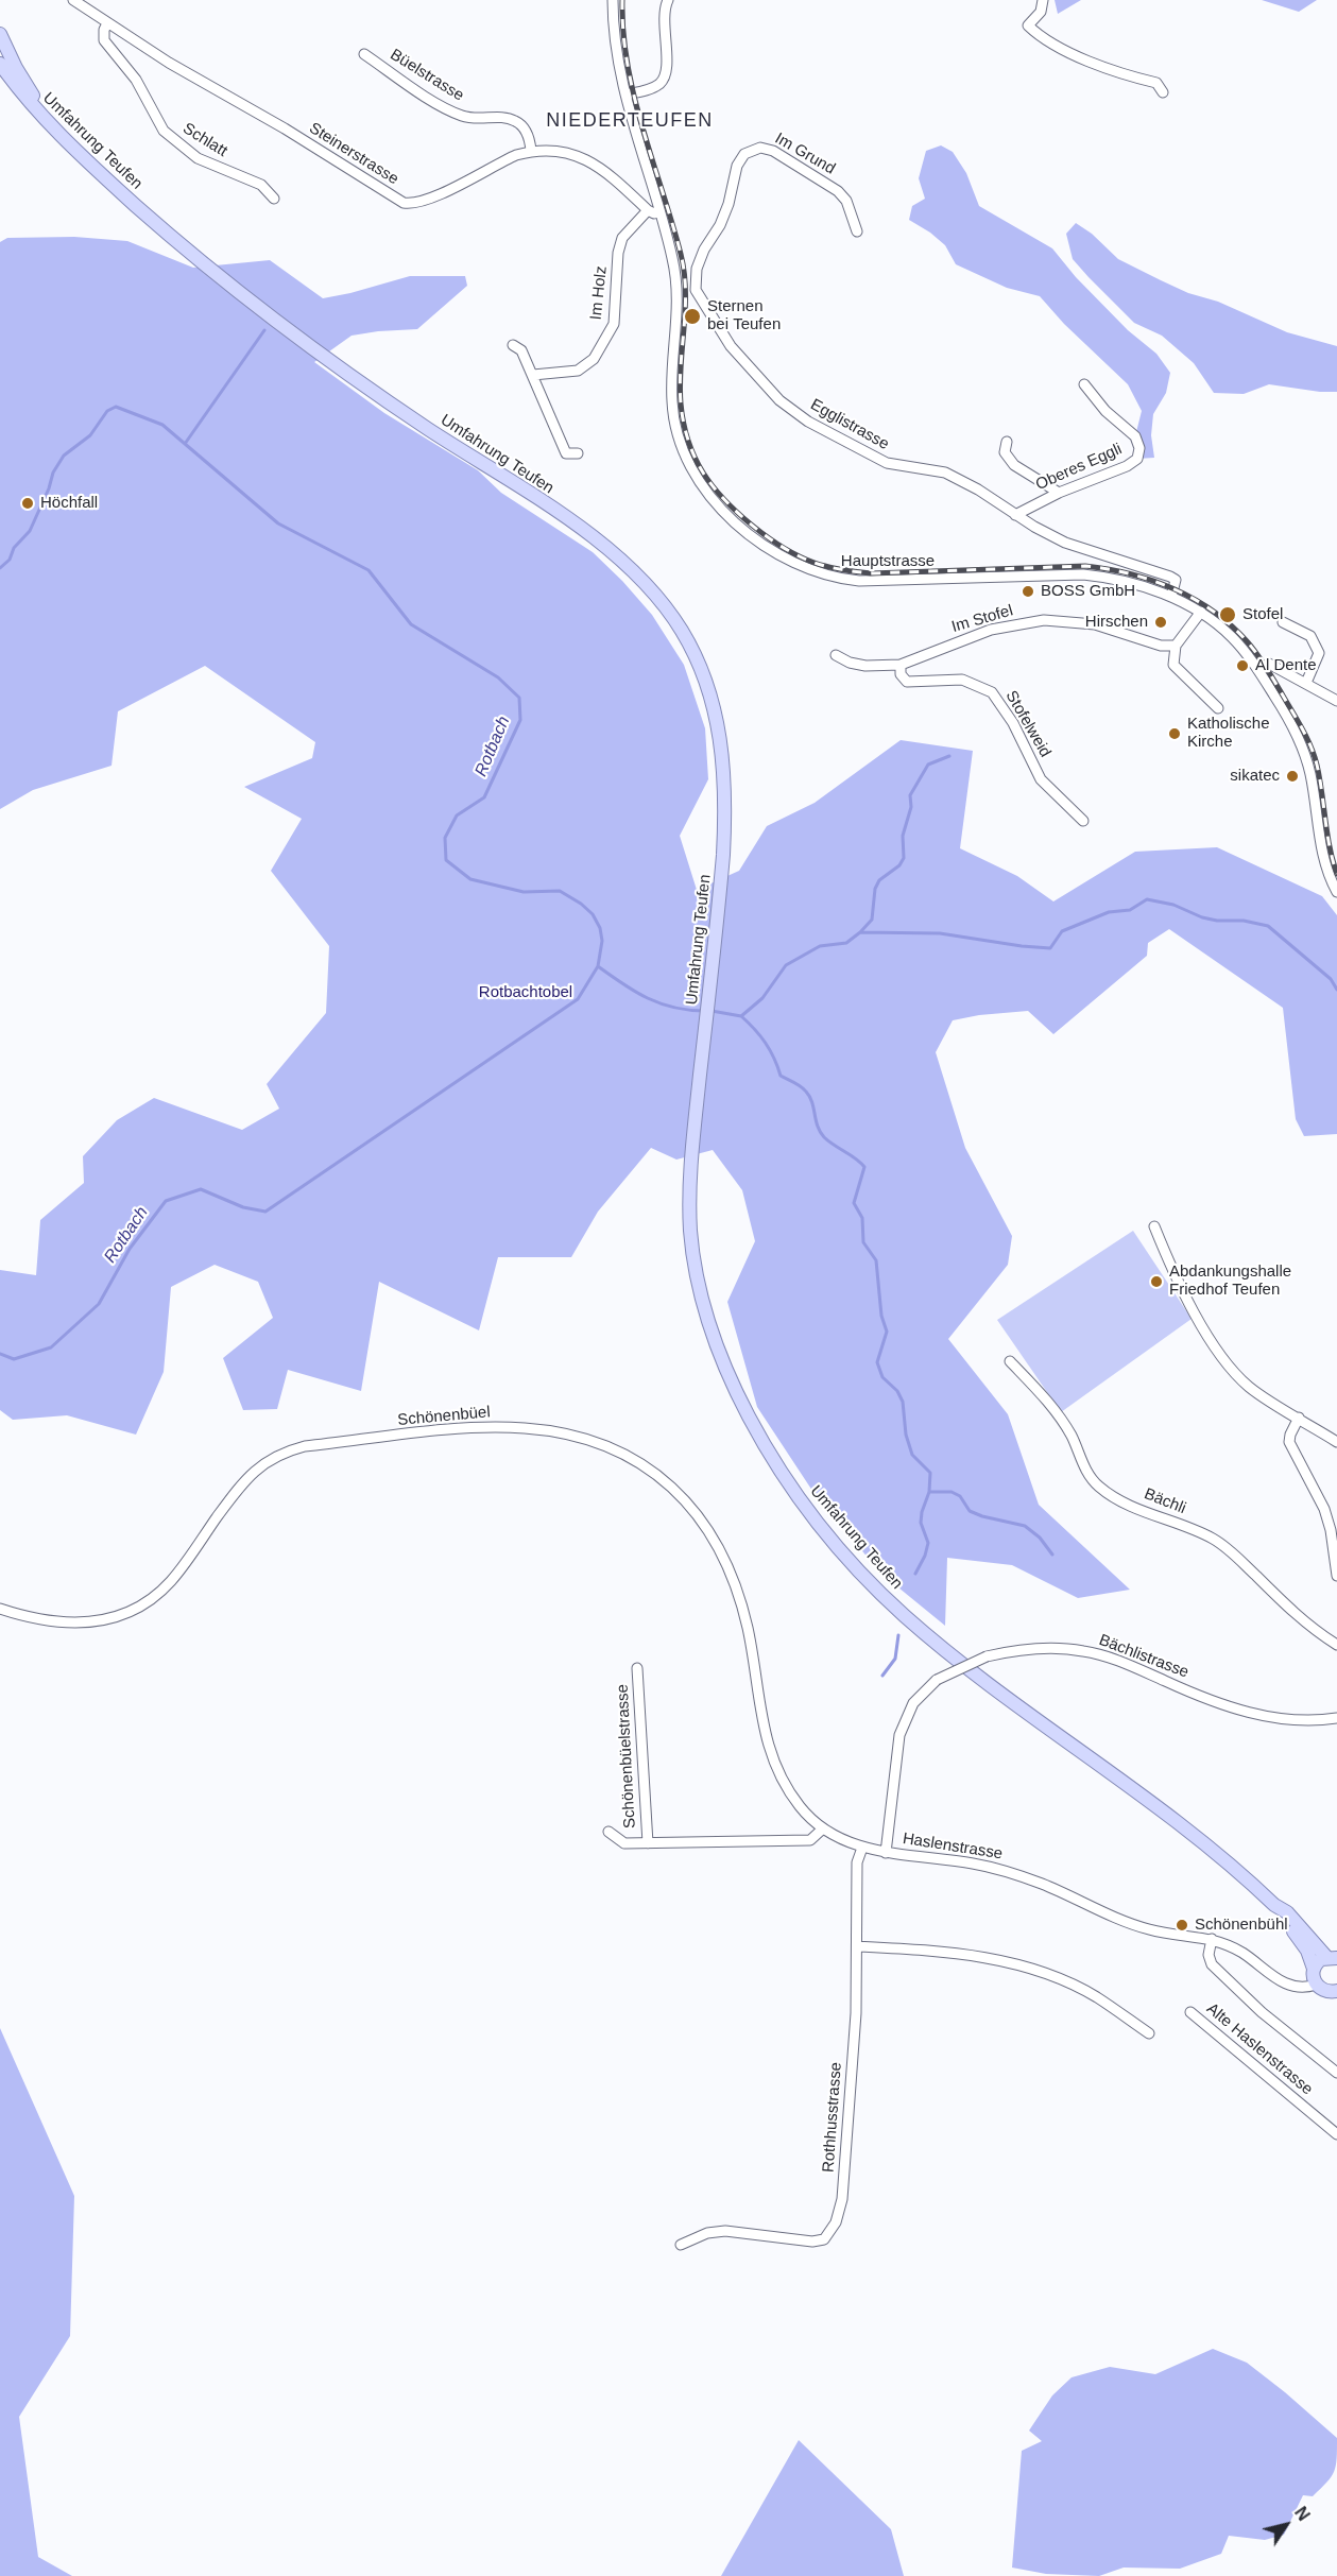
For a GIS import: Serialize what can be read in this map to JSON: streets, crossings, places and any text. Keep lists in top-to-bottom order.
{
  "streets": {
    "main road": ["Umfahrung Teufen"],
    "street": [
      "Büelstrasse",
      "Schlatt",
      "Steinerstrasse",
      "Im Grund",
      "Im Holz",
      "Egglistrasse",
      "Oberes Eggli",
      "Hauptstrasse",
      "Im Stofel",
      "Stofelweid",
      "Schönenbüel",
      "Bächli",
      "Bächlistrasse",
      "Schönenbüelstrasse",
      "Haslenstrasse",
      "Alte Haslenstrasse",
      "Rothhusstrasse"
    ]
  },
  "crossings": [
    ["Büelstrasse", "Steinerstrasse"],
    ["Schlatt", "Steinerstrasse"],
    ["Umfahrung Teufen", "Haslenstrasse"],
    ["Steinerstrasse", "Im Holz"],
    ["Im Grund", "Egglistrasse"],
    ["Egglistrasse", "Oberes Eggli"],
    ["Egglistrasse", "Hauptstrasse"],
    ["Im Stofel", "Stofelweid"],
    ["Schönenbüel", "Haslenstrasse"],
    ["Bächlistrasse", "Haslenstrasse"],
    ["Schönenbüelstrasse", "Haslenstrasse"],
    ["Haslenstrasse", "Alte Haslenstrasse"],
    ["Haslenstrasse", "Rothhusstrasse"]
  ],
  "districts": ["NIEDERTEUFEN"],
  "water": ["Rotbach"],
  "parks": ["Rotbachtobel"],
  "places": [
    "Sternen bei Teufen",
    "Höchfall",
    "BOSS GmbH",
    "Stofel",
    "Hirschen",
    "Al Dente",
    "Katholische Kirche",
    "sikatec",
    "Abdankungshalle Friedhof Teufen",
    "Schönenbühl"
  ],
  "north": "top right"
}
